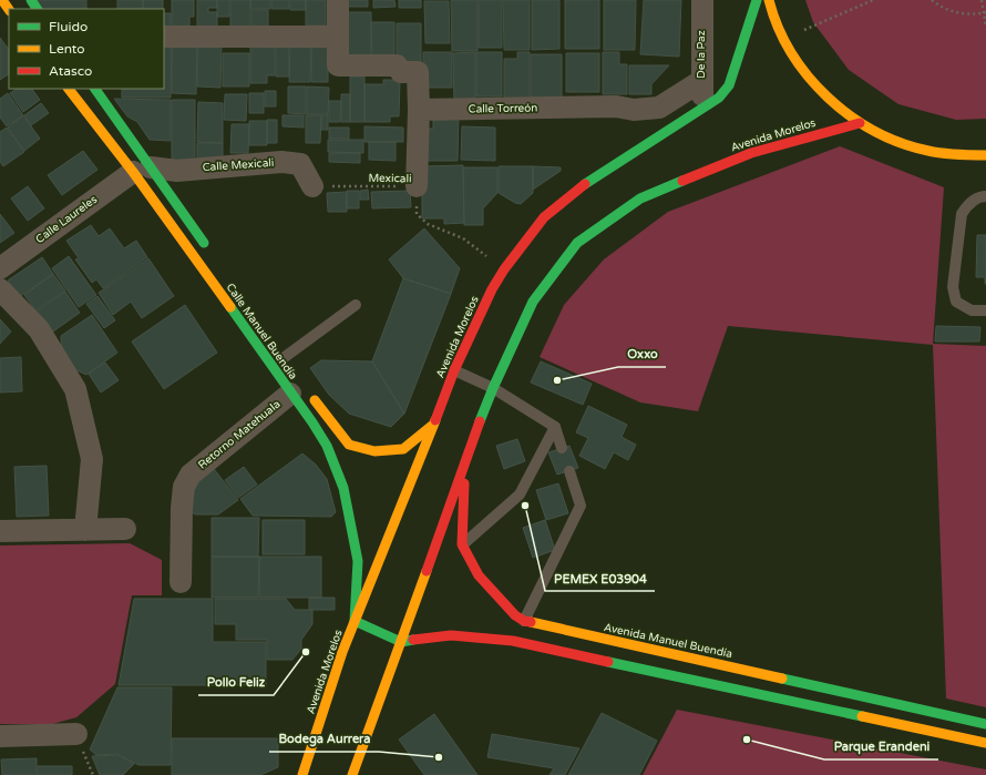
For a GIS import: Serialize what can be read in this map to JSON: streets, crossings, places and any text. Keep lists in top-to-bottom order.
{
  "streets": {
    "street": [
      "De la Paz",
      "Calle Torreón",
      "Avenida Morelos",
      "Calle Mexicali",
      "Calle Laureles",
      "Calle Manuel Buendía",
      "Retorno Matehuala",
      "Avenida Manuel Buendía"
    ],
    "path": ["Mexicali"]
  },
  "crossings": [
    ["De la Paz", "Calle Torreón"],
    ["De la Paz", "Avenida Morelos"],
    ["Avenida Morelos", "Mexicali"],
    ["Avenida Morelos", "Calle Manuel Buendía"],
    ["Calle Mexicali", "Mexicali"],
    ["Calle Mexicali", "Calle Laureles"],
    ["Calle Mexicali", "Calle Manuel Buendía"],
    ["Calle Laureles", "Calle Manuel Buendía"],
    ["Calle Manuel Buendía", "Retorno Matehuala"]
  ],
  "places": [
    "Oxxo",
    "PEMEX E03904",
    "Pollo Feliz",
    "Parque Erandeni",
    "Bodega Aurrera"
  ],
  "legend": ["Fluido", "Lento", "Atasco"]
}
